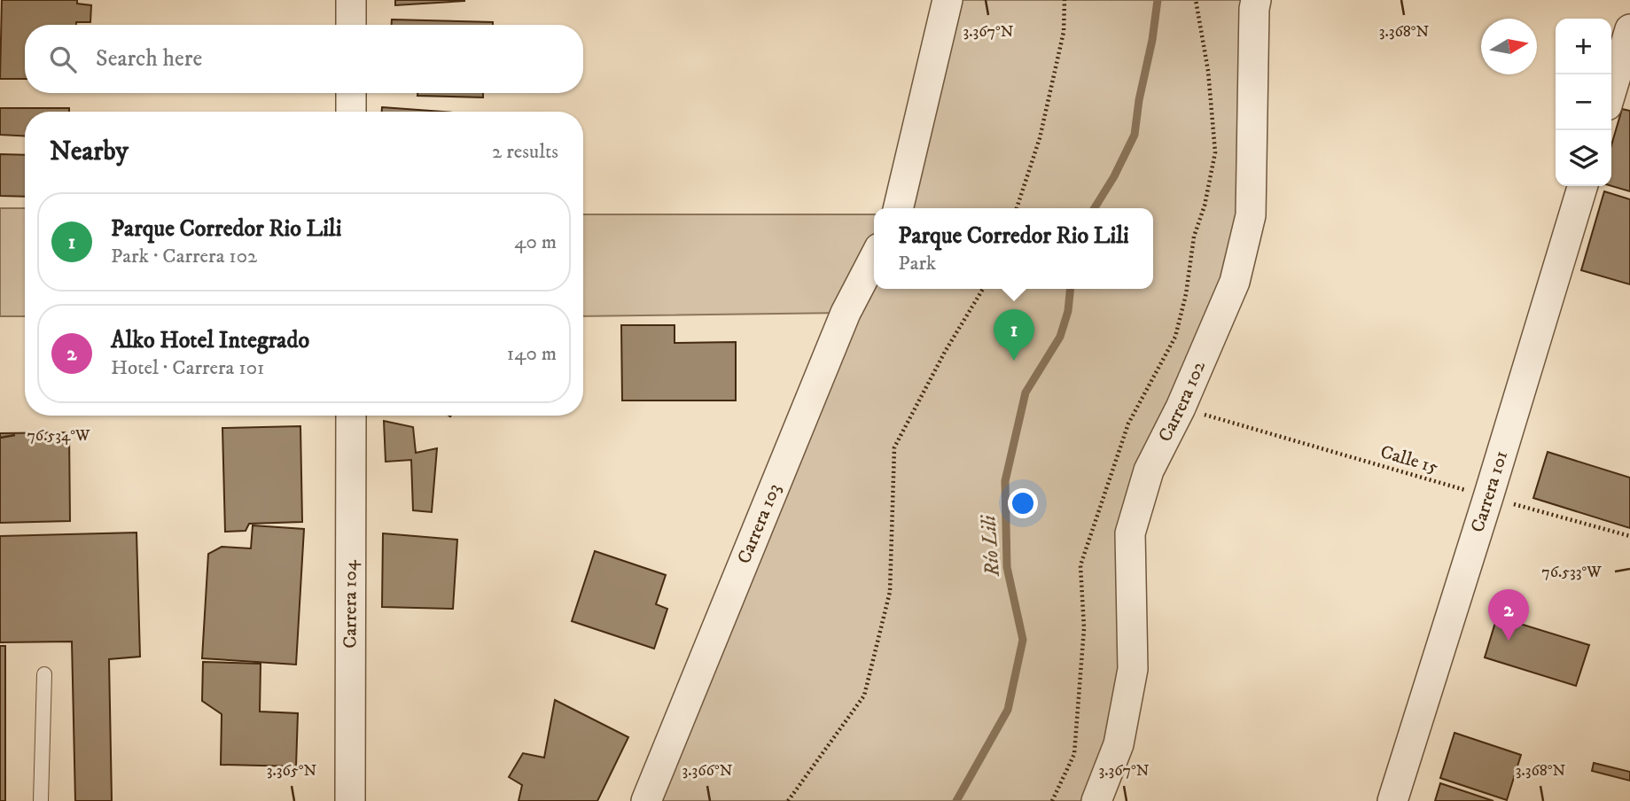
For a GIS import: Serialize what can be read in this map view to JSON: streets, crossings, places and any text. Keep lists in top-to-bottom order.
{
  "streets": {
    "street": [
      "Carrera 102",
      "Carrera 101",
      "Carrera 103",
      "Carrera 104"
    ],
    "path": ["Calle 15"]
  },
  "crossings": [
    ["Carrera 102", "Calle 15"],
    ["Calle 15", "Carrera 101"]
  ],
  "water": ["Río Lili"],
  "north": "right",
  "page": {
    "map_buttons": ["+", "−"],
    "search": "Search here",
    "heading": ["Nearby", "2 results"],
    "list": [
      {
        "mark": "1",
        "name": "Parque Corredor Rio Lili",
        "note": "Park · Carrera 102",
        "value": "40 m"
      },
      {
        "mark": "2",
        "name": "Alko Hotel Integrado",
        "note": "Hotel · Carrera 101",
        "value": "140 m"
      }
    ],
    "popup": ["Parque Corredor Rio Lili", "Park"],
    "pins": ["1", "2"]
  },
  "coordinates": [
    "3.367°N",
    "3.368°N",
    "76.534°W",
    "76.533°W",
    "3.365°N",
    "3.366°N"
  ]
}
